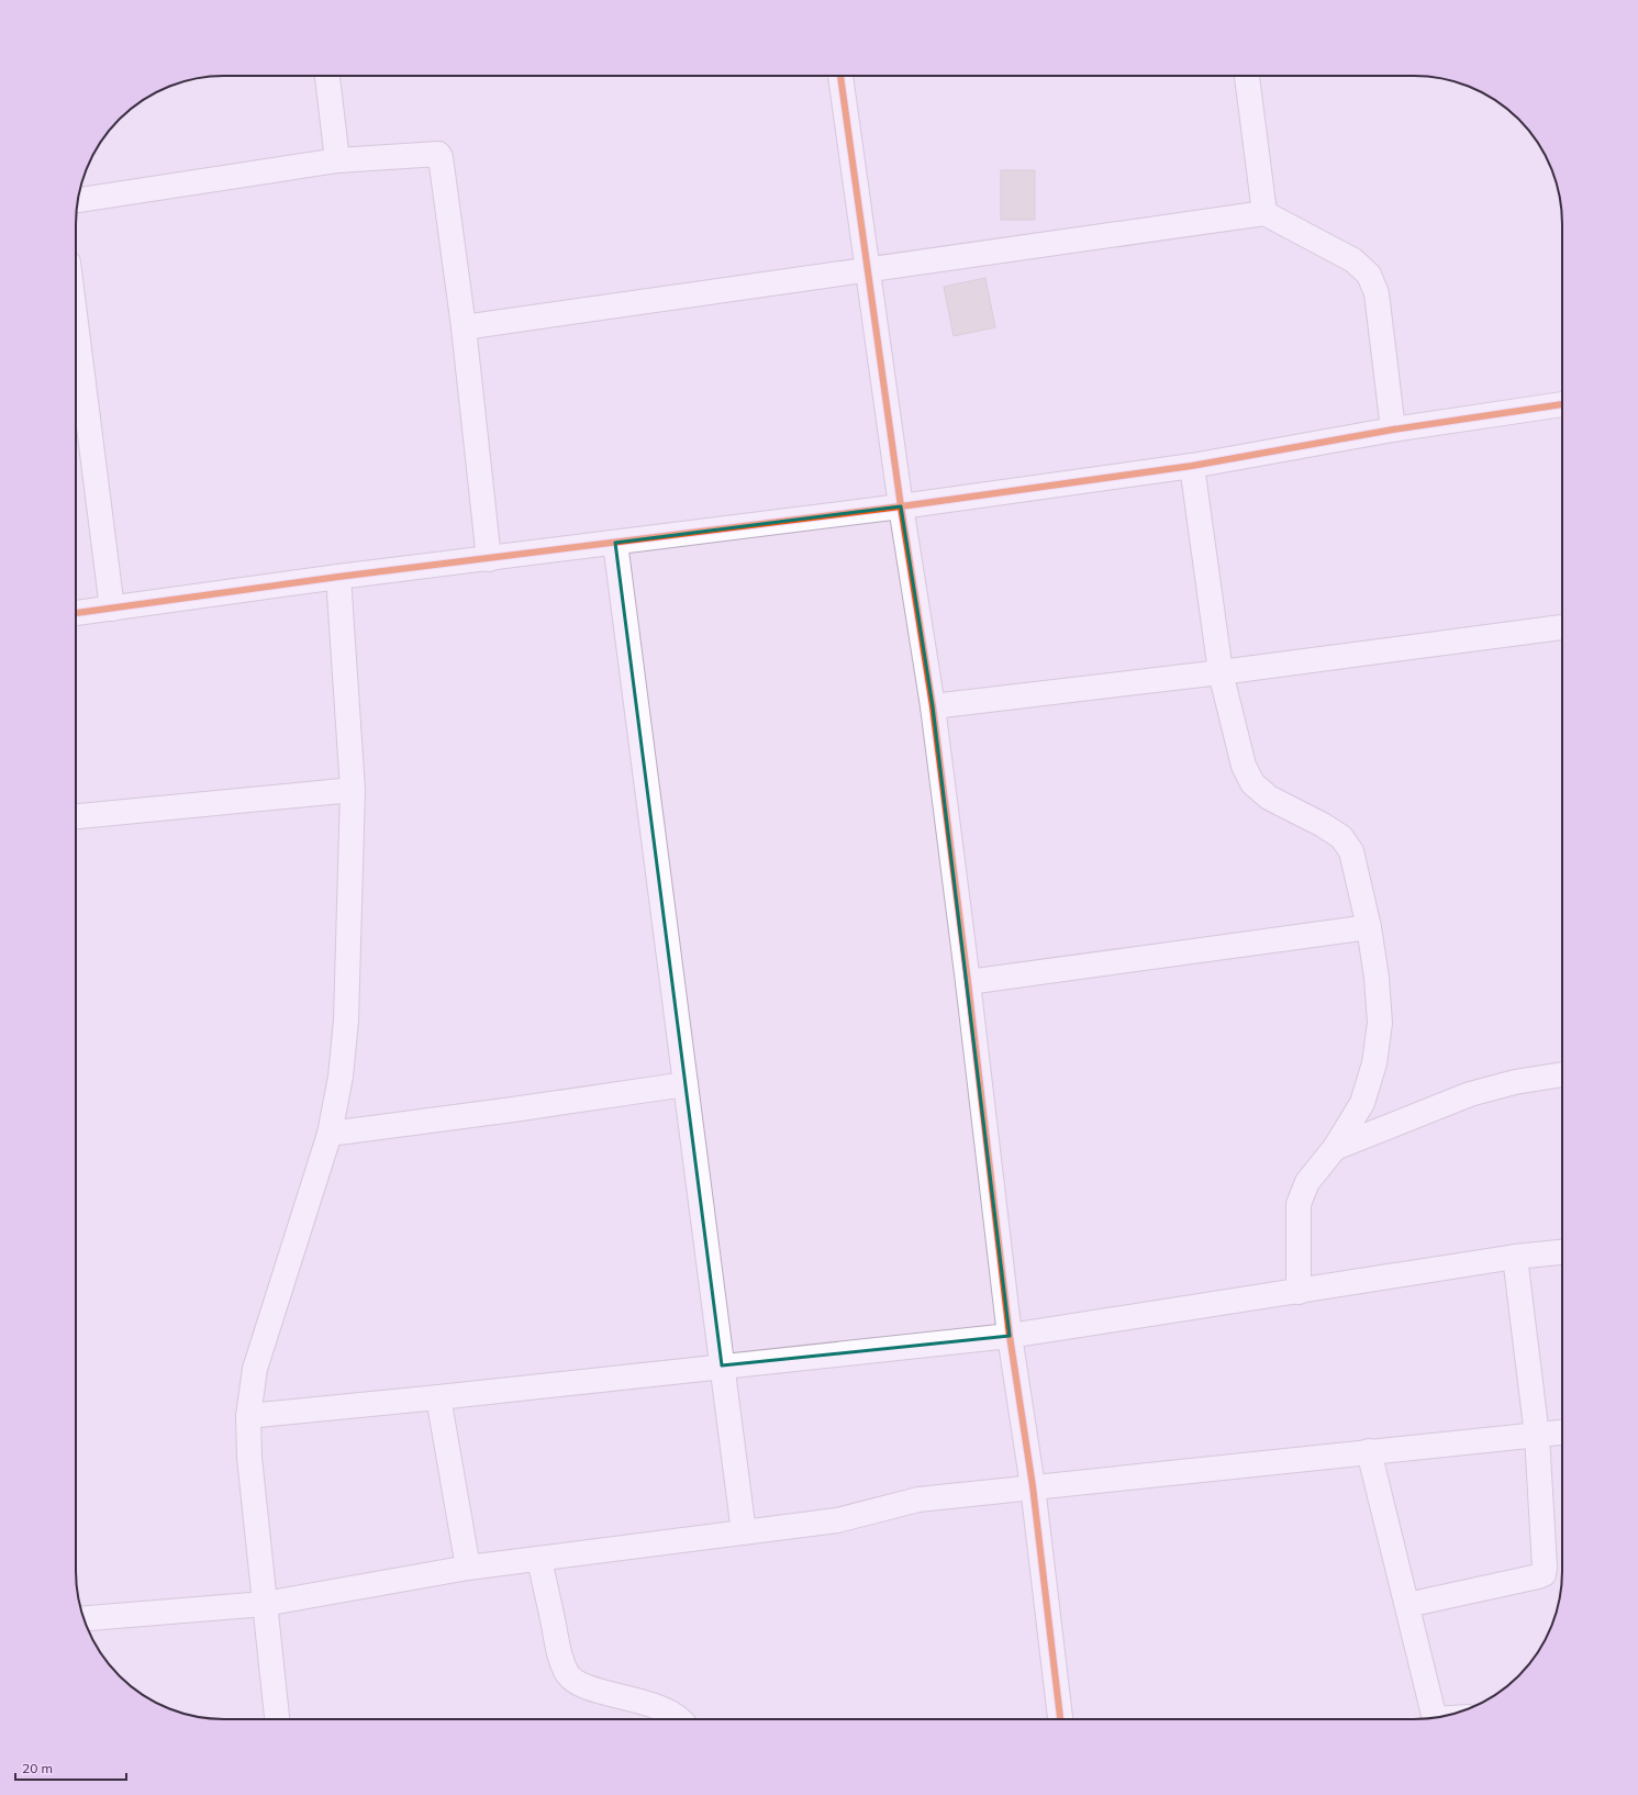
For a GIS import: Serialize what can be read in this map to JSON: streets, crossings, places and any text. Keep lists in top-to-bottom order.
{
  "scale_bar": "20 m"
}
